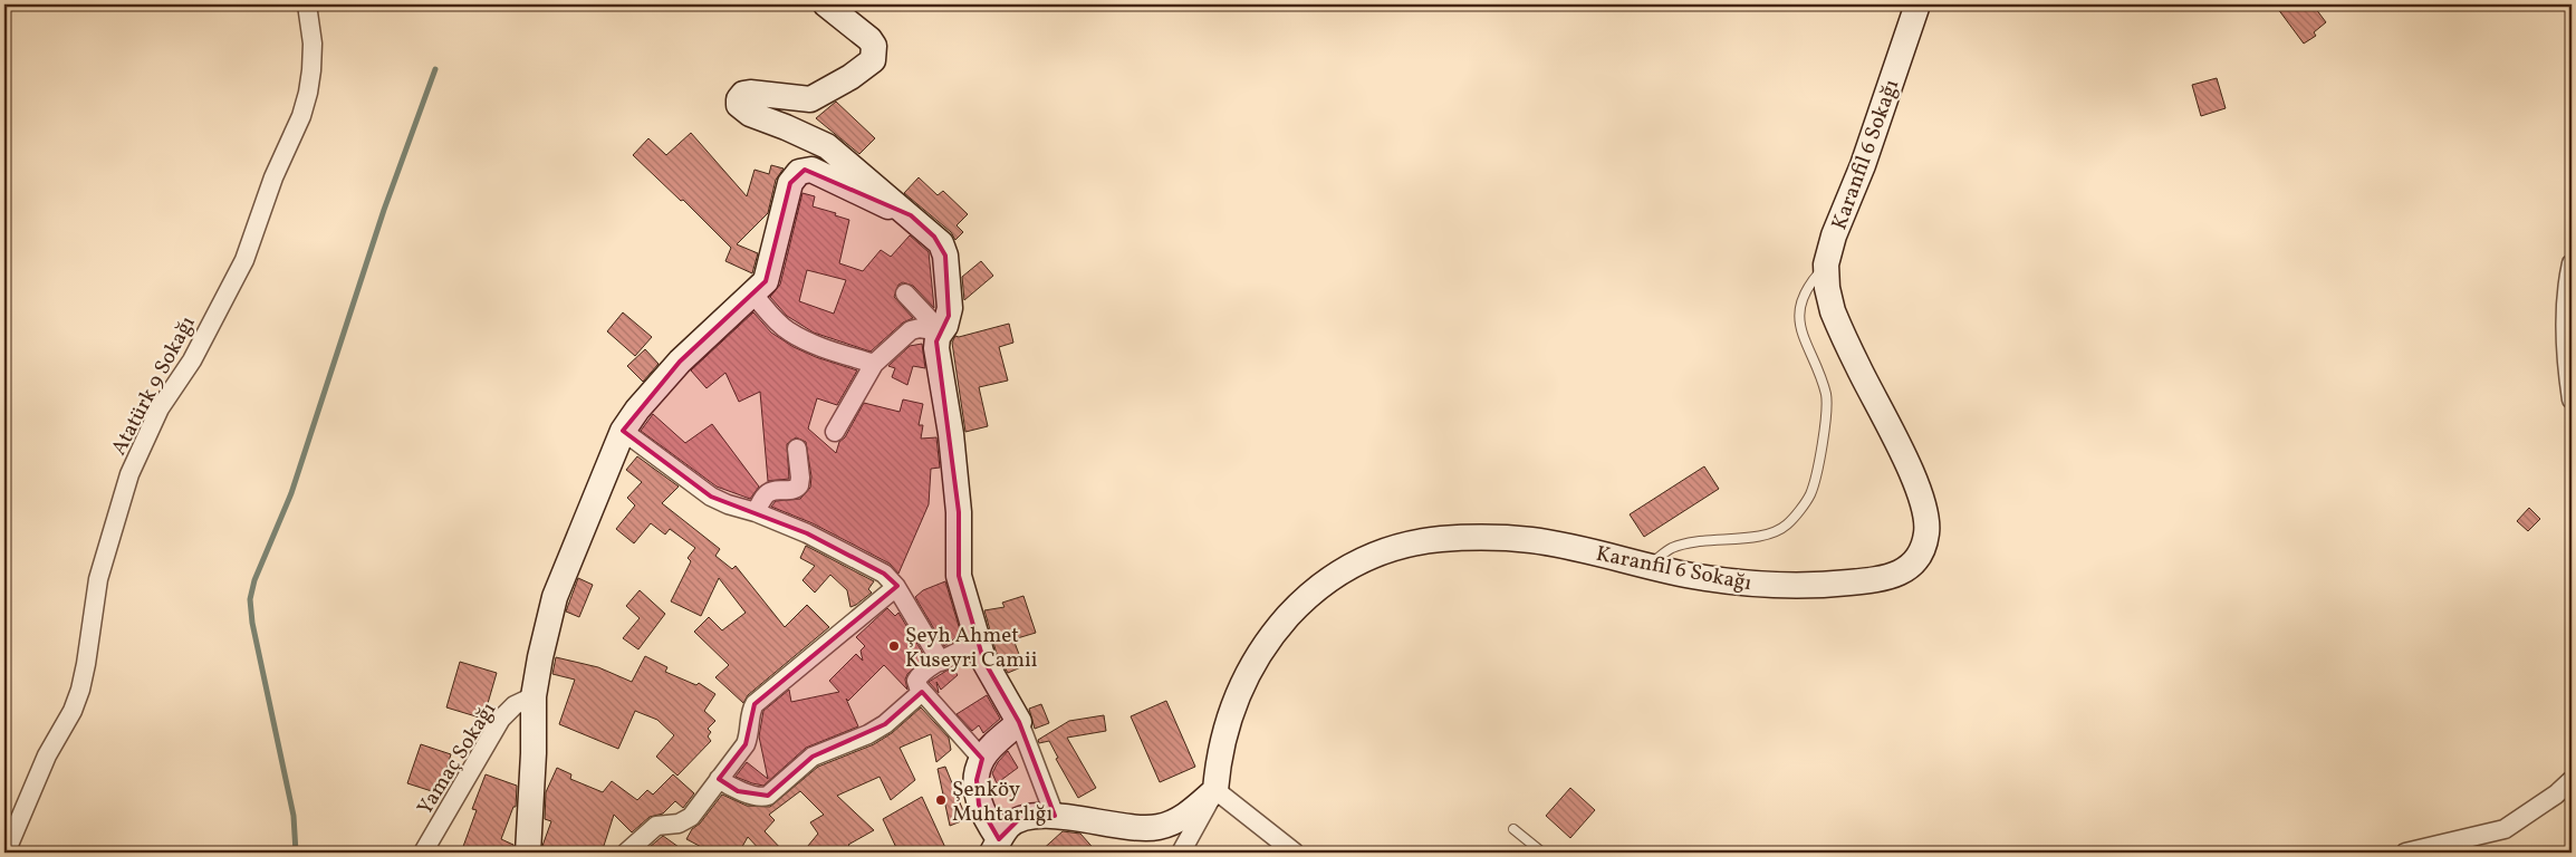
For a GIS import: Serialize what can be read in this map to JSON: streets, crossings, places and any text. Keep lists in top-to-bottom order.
{
  "streets": {
    "street": ["Karanfil 6 Sokağı", "Atatürk 9 Sokağı", "Yamaç Sokağı"]
  },
  "places": ["Şeyh Ahmet Kuseyri Camii", "Şenköy Muhtarlığı"]
}
